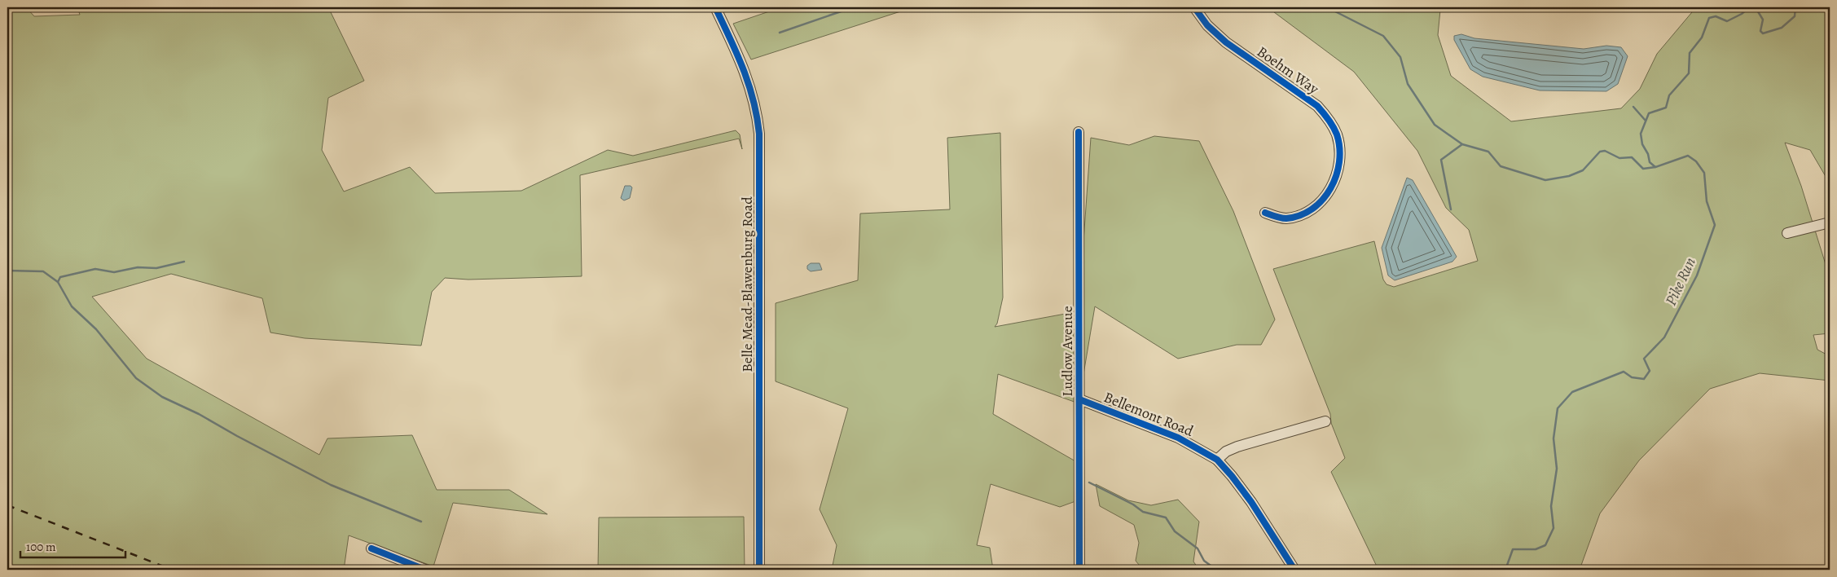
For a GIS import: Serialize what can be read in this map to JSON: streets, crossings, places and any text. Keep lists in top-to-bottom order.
{
  "streets": {
    "street": [
      "Boehm Way",
      "Belle Mead-Blawenburg Road",
      "Ludlow Avenue",
      "Bellemont Road"
    ]
  },
  "crossings": [
    ["Ludlow Avenue", "Bellemont Road"]
  ],
  "water": ["Pike Run"],
  "scale_bar": "100 m"
}
